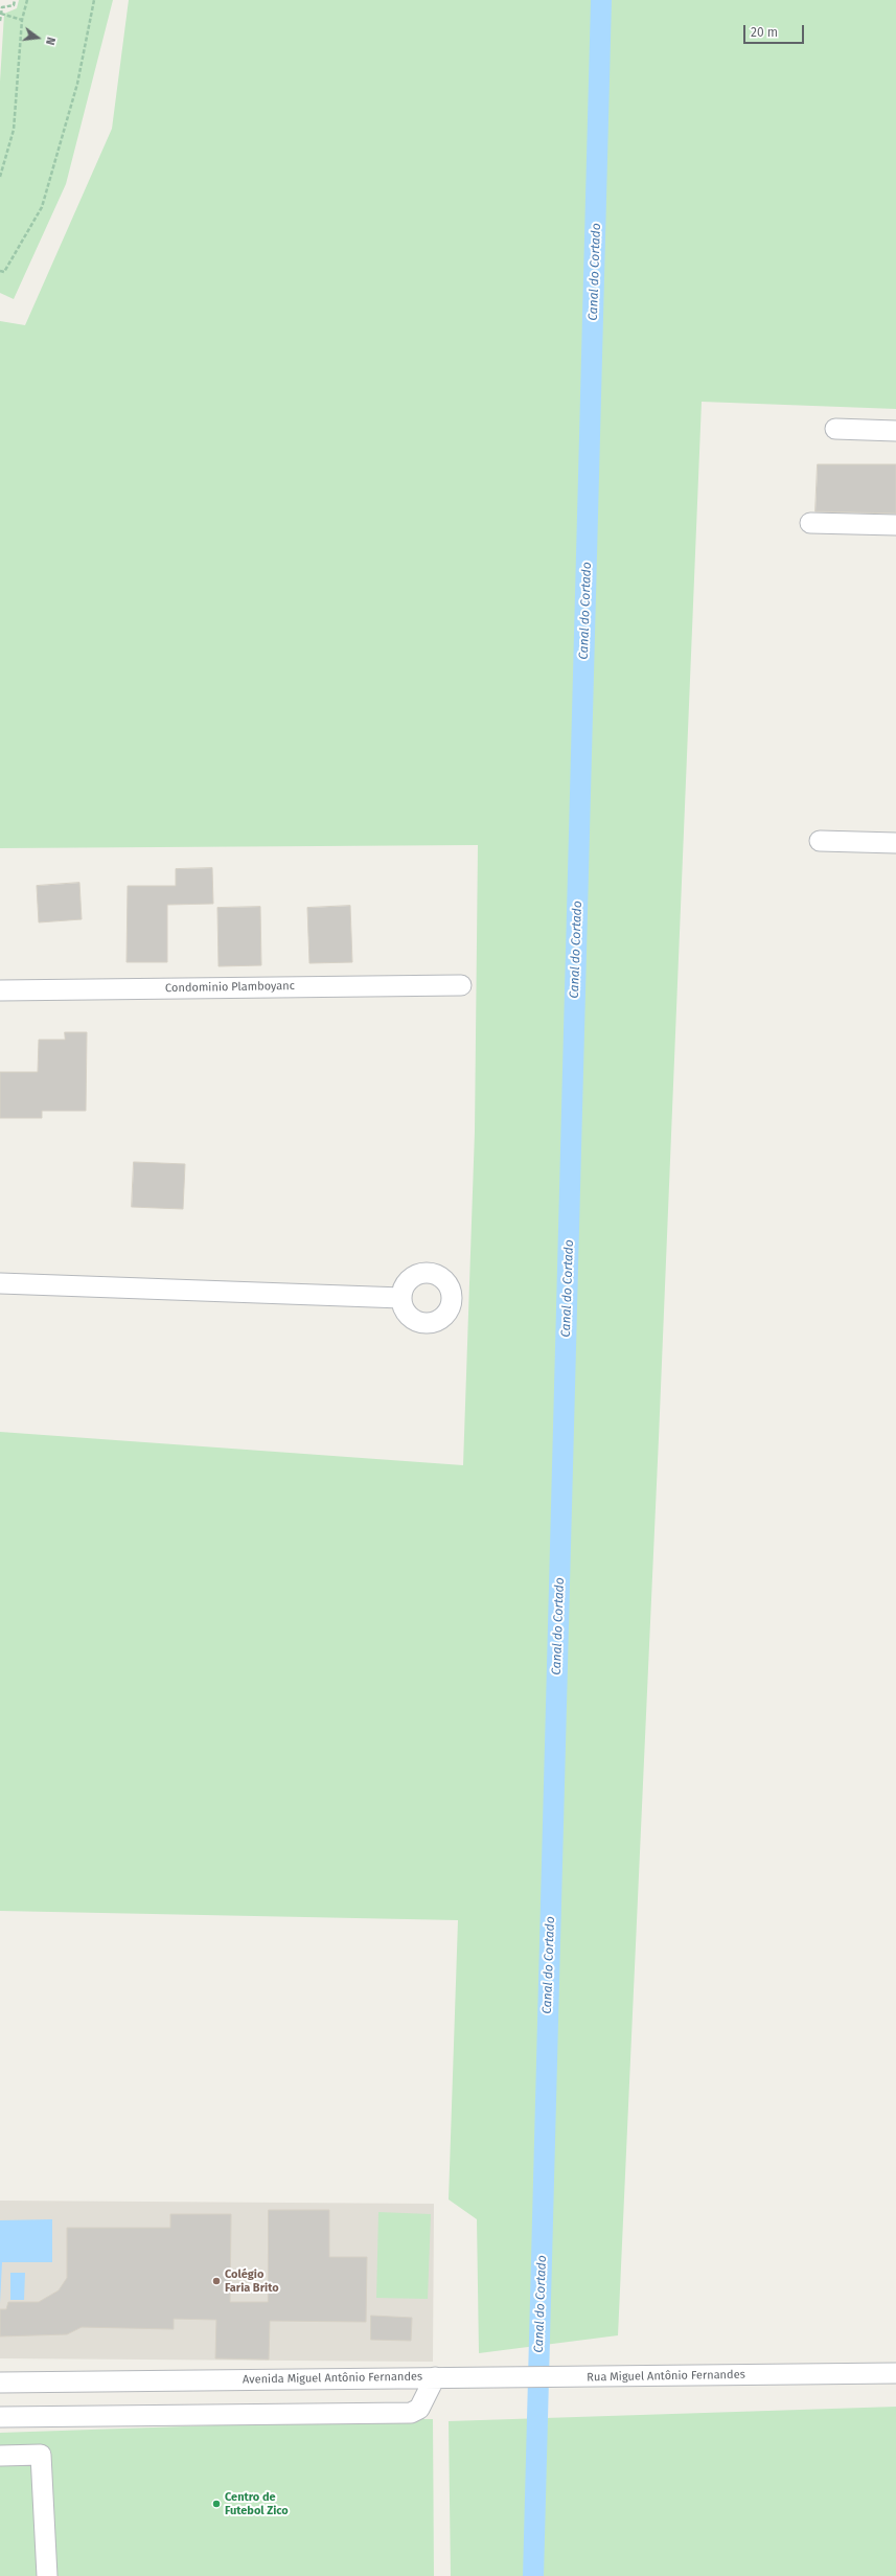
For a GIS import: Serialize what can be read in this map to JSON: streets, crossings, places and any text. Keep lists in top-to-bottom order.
{
  "streets": {
    "street": ["Condominio Plamboyanc", "Rua Miguel Antônio Fernandes", "Avenida Miguel Antônio Fernandes"]
  },
  "crossings": [
    ["Rua Miguel Antônio Fernandes", "Avenida Miguel Antônio Fernandes"]
  ],
  "water": ["Canal do Cortado"],
  "places": ["Colégio Faria Brito", "Centro de Futebol Zico"],
  "scale_bar": "20 m",
  "north": "right"
}
